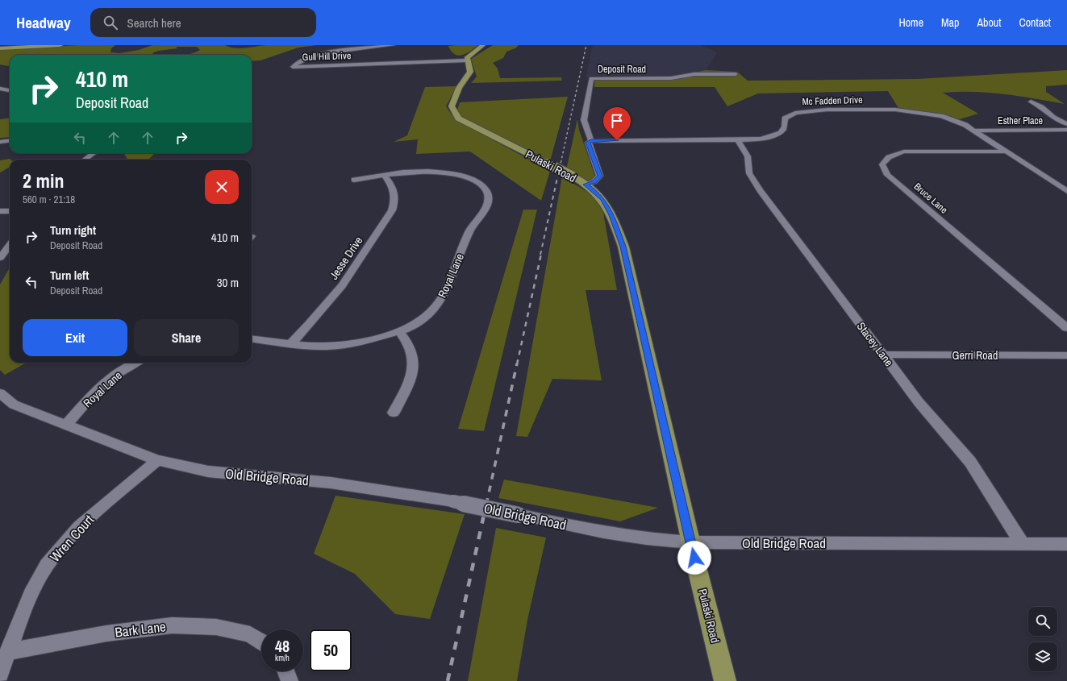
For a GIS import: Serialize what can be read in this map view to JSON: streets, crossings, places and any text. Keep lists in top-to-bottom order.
{
  "streets": {
    "main road": ["Pulaski Road"],
    "street": [
      "Gull Hill Drive",
      "Deposit Road",
      "Mc Fadden Drive",
      "Esther Place",
      "Bruce Lane",
      "Jesse Drive",
      "Royal Lane",
      "Stacey Lane",
      "Gerri Road",
      "Old Bridge Road",
      "Wren Court",
      "Bark Lane"
    ]
  },
  "crossings": [
    ["Gull Hill Drive", "Pulaski Road"],
    ["Deposit Road", "Mc Fadden Drive"],
    ["Deposit Road", "Pulaski Road"],
    ["Mc Fadden Drive", "Esther Place"],
    ["Mc Fadden Drive", "Bruce Lane"],
    ["Mc Fadden Drive", "Stacey Lane"],
    ["Pulaski Road", "Old Bridge Road"],
    ["Jesse Drive", "Royal Lane"],
    ["Royal Lane", "Old Bridge Road"],
    ["Stacey Lane", "Gerri Road"],
    ["Stacey Lane", "Old Bridge Road"],
    ["Old Bridge Road", "Wren Court"],
    ["Wren Court", "Bark Lane"]
  ],
  "page": {
    "header": "Headway",
    "search": "Search here",
    "nav": [
      "Home",
      "Map",
      "About",
      "Contact"
    ],
    "turn": ["410 m", "Deposit Road"],
    "heading": ["2 min", "560 m · 21:18"],
    "list": [
      {
        "name": "Turn right",
        "note": "Deposit Road",
        "value": "410 m"
      },
      {
        "name": "Turn left",
        "note": "Deposit Road",
        "value": "30 m"
      }
    ],
    "buttons": ["Exit", "Share"],
    "speed": "48 km/h",
    "limit": "50"
  }
}
